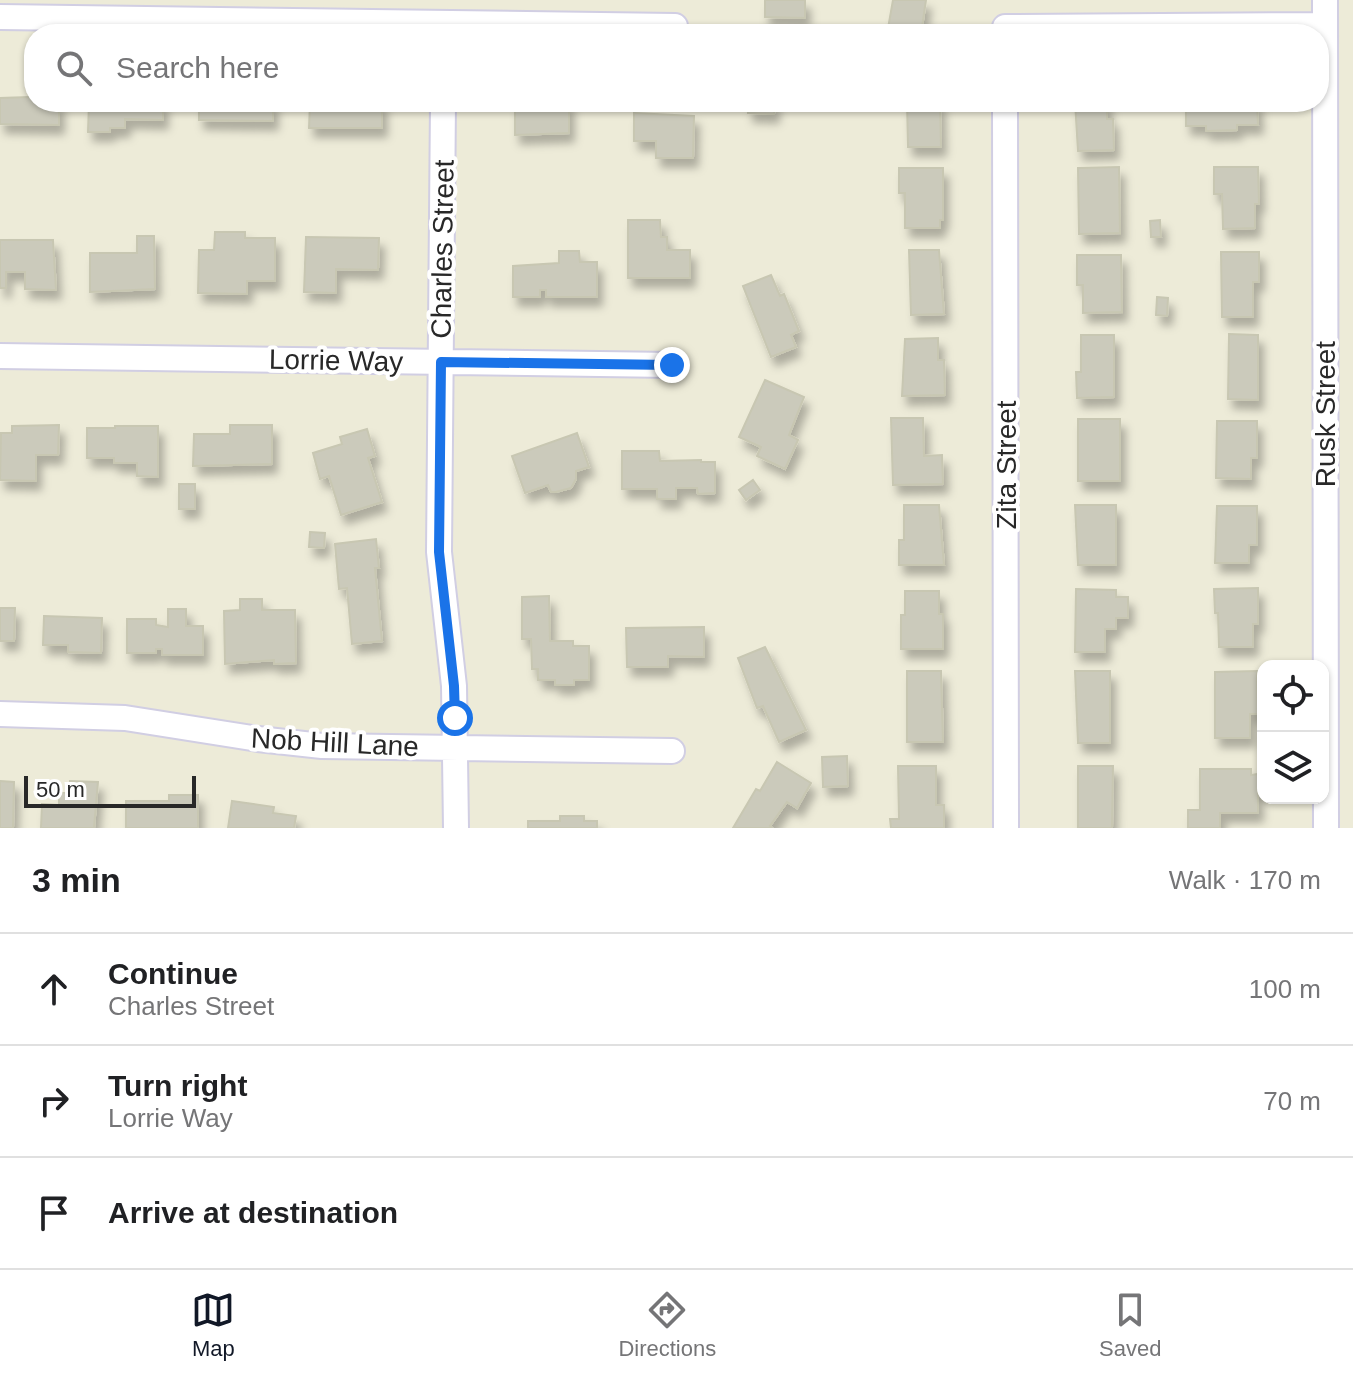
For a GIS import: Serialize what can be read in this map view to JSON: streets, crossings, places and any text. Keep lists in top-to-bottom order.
{
  "streets": {
    "street": [
      "Charles Street",
      "Lorrie Way",
      "Rusk Street",
      "Zita Street",
      "Nob Hill Lane"
    ]
  },
  "crossings": [
    ["Charles Street", "Lorrie Way"],
    ["Charles Street", "Nob Hill Lane"]
  ],
  "scale_bar": "50 m",
  "page": {
    "search": "Search here",
    "scale": "50 m",
    "heading": ["3 min", "Walk · 170 m"],
    "list": [
      ["Continue", "Charles Street", "100 m"],
      ["Turn right", "Lorrie Way", "70 m"],
      "Arrive at destination"
    ],
    "nav": ["Map", "Directions", "Saved"]
  }
}
